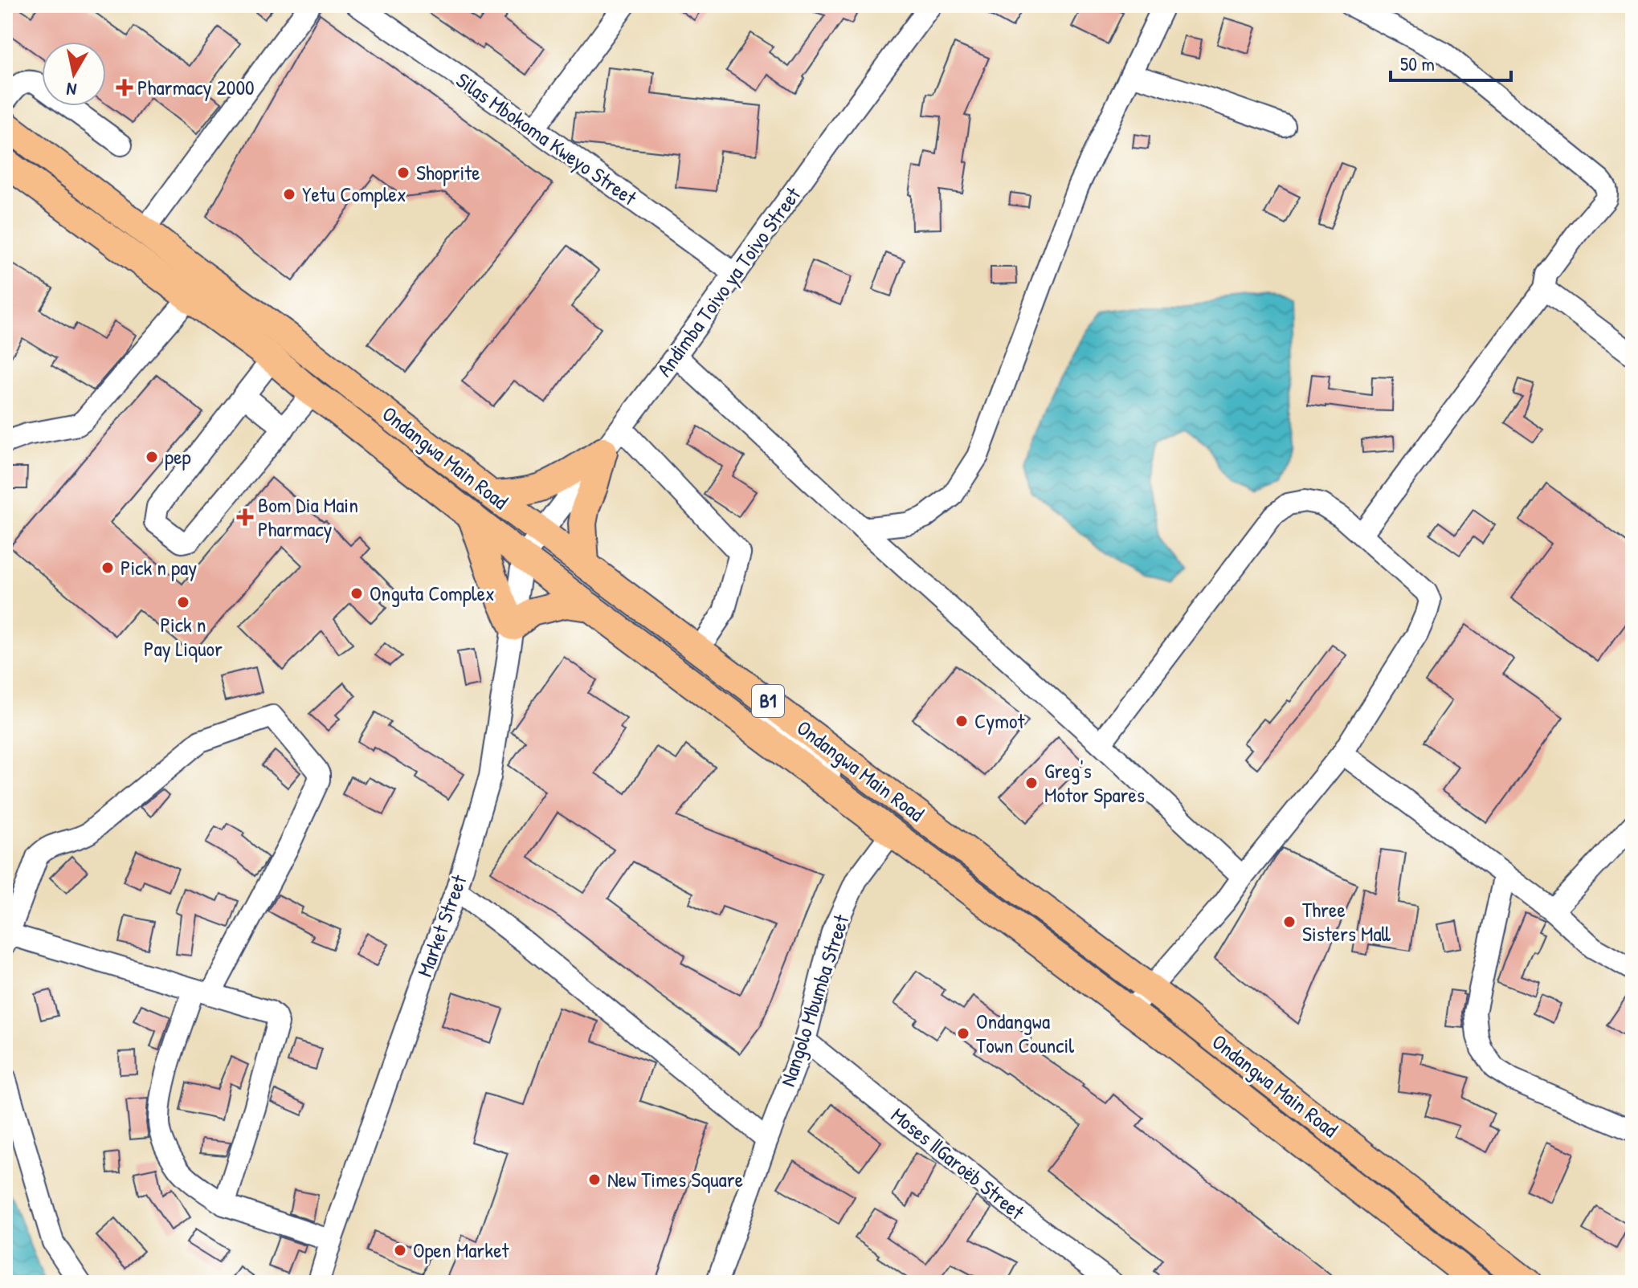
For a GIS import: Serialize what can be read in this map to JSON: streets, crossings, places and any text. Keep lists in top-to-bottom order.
{
  "streets": {
    "main road": ["Ondangwa Main Road", "B1"],
    "street": [
      "Silas Mbokoma Kweyo Street",
      "Andimba Toivo ya Toivo Street",
      "Market Street",
      "Nangolo Mbumba Street",
      "Moses ǁGaroëb Street"
    ]
  },
  "crossings": [
    ["Silas Mbokoma Kweyo Street", "Andimba Toivo ya Toivo Street"],
    ["Andimba Toivo ya Toivo Street", "Ondangwa Main Road"],
    ["Andimba Toivo ya Toivo Street", "Market Street"],
    ["Ondangwa Main Road", "Market Street"],
    ["Ondangwa Main Road", "Nangolo Mbumba Street"],
    ["Nangolo Mbumba Street", "Moses ǁGaroëb Street"]
  ],
  "places": {
    "health": ["Pharmacy 2000", "Bom Dia Main Pharmacy"],
    "other": [
      "Shoprite",
      "Yetu Complex",
      "pep",
      "Pick n pay",
      "Onguta Complex",
      "Pick n Pay Liquor",
      "Cymot",
      "Greg's Motor Spares",
      "Three Sisters Mall",
      "Ondangwa Town Council",
      "New Times Square",
      "Open Market"
    ]
  },
  "scale_bar": "50 m",
  "north": "bottom"
}
